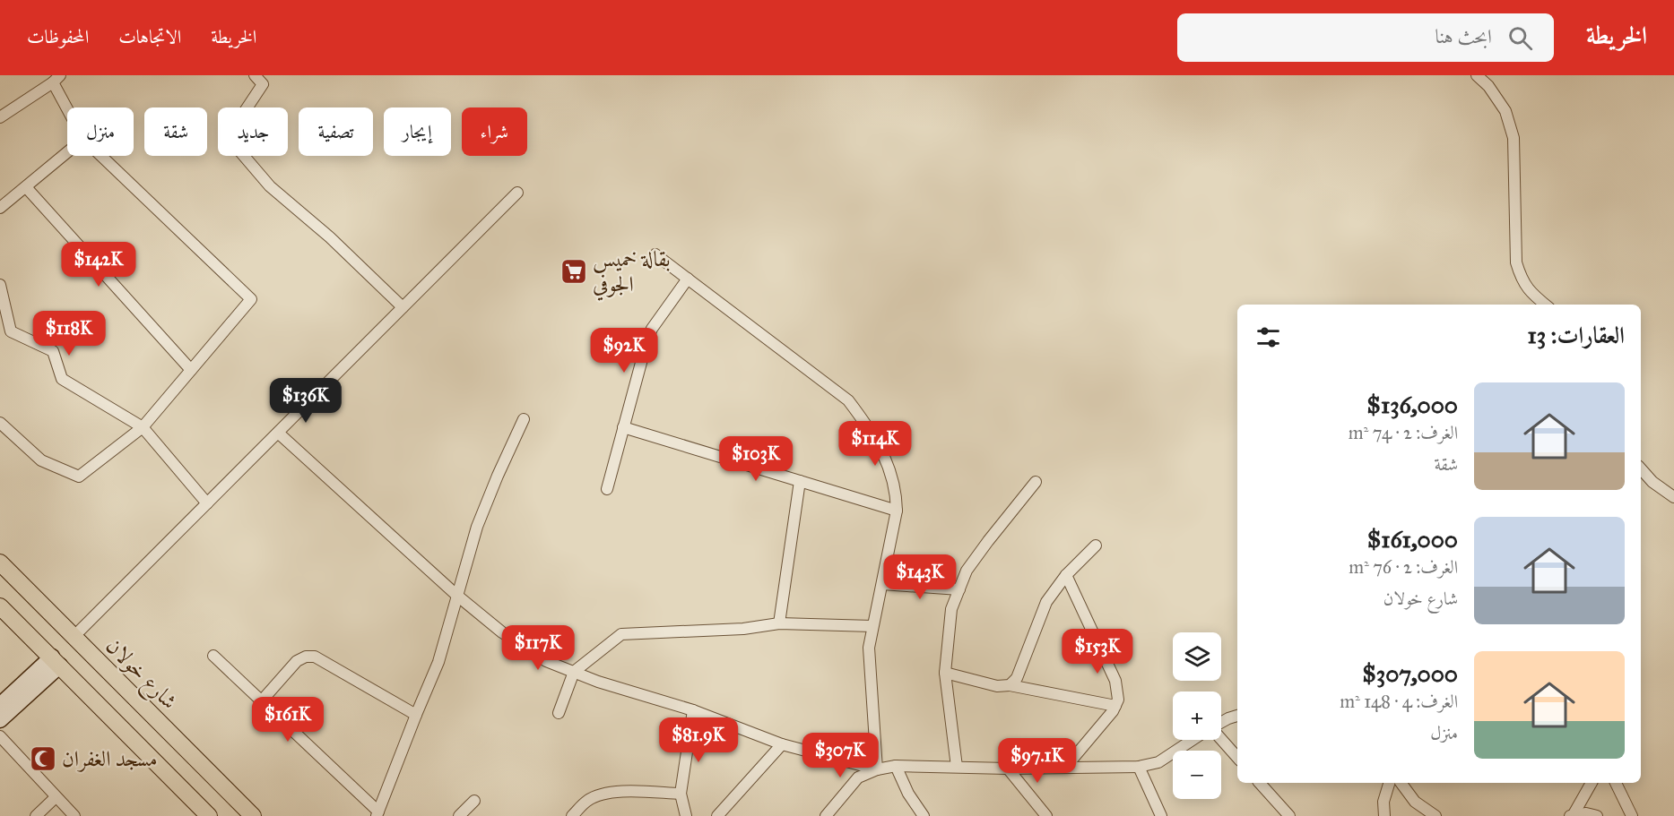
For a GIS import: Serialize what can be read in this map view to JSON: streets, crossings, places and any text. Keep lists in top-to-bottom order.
{
  "streets": {
    "main road": ["شارع خولان"]
  },
  "places": {
    "supermarket": ["بقالة خميس الجوفي"],
    "mosque": ["مسجد الغفران"]
  },
  "page": {
    "header": "الخريطة",
    "search": "ابحث هنا",
    "nav": ["الخريطة", "الاتجاهات", "المحفوظات"],
    "chip": [
      "شراء",
      "إيجار",
      "تصفية",
      "جديد",
      "شقة",
      "منزل"
    ],
    "price": [
      "$142K",
      "$118K",
      "$92K",
      "$136K",
      "$114K",
      "$103K",
      "$143K",
      "$117K",
      "$153K",
      "$161K",
      "$81.9K",
      "$307K",
      "$97.1K"
    ],
    "heading": "العقارات: 13",
    "list": [
      {
        "name": "$136,000",
        "note": "الغرف: 2 · 74 m² · شقة"
      },
      {
        "name": "$161,000",
        "note": "الغرف: 2 · 76 m² · شارع خولان"
      },
      {
        "name": "$307,000",
        "note": "الغرف: 4 · 148 m² · منزل"
      }
    ],
    "map_buttons": ["+", "−"]
  }
}
